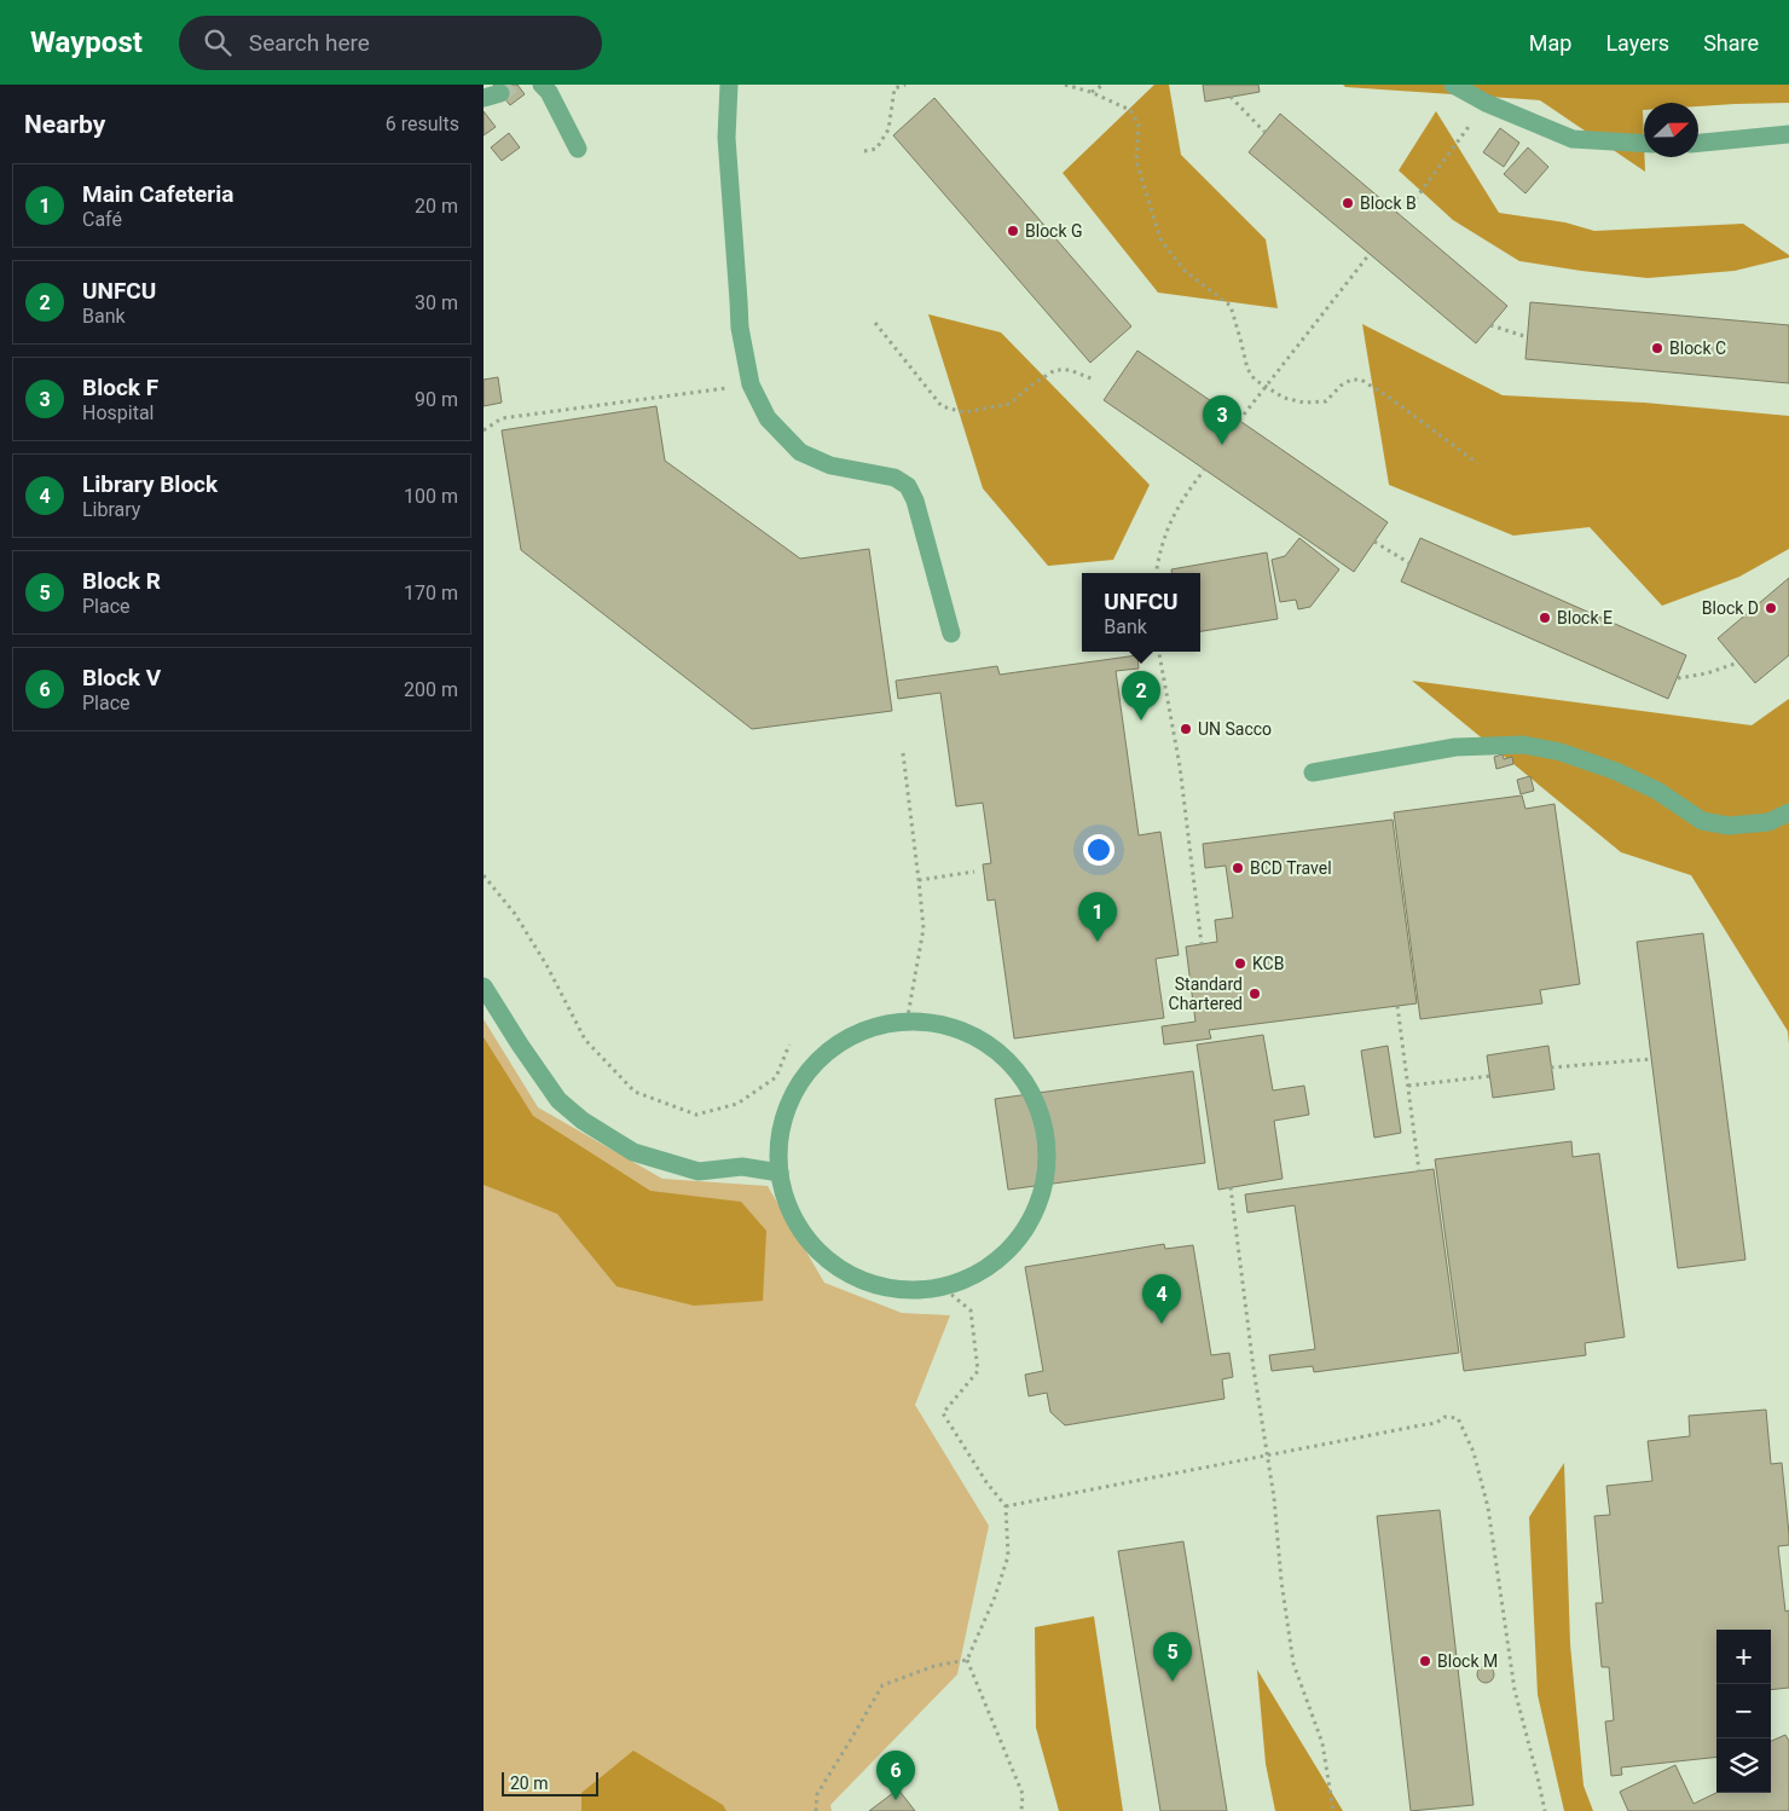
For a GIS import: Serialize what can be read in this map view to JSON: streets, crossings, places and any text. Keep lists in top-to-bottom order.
{
  "places": [
    "Block B",
    "Block G",
    "Block C",
    "Block D",
    "Block E",
    "UN Sacco",
    "BCD Travel",
    "KCB",
    "Standard Chartered",
    "Block M"
  ],
  "scale_bar": "20 m",
  "north": "right",
  "page": {
    "header": "Waypost",
    "search": "Search here",
    "nav": ["Map", "Layers", "Share"],
    "heading": ["Nearby", "6 results"],
    "list": [
      {
        "mark": "1",
        "name": "Main Cafeteria",
        "note": "Café",
        "value": "20 m"
      },
      {
        "mark": "2",
        "name": "UNFCU",
        "note": "Bank",
        "value": "30 m"
      },
      {
        "mark": "3",
        "name": "Block F",
        "note": "Hospital",
        "value": "90 m"
      },
      {
        "mark": "4",
        "name": "Library Block",
        "note": "Library",
        "value": "100 m"
      },
      {
        "mark": "5",
        "name": "Block R",
        "note": "Place",
        "value": "170 m"
      },
      {
        "mark": "6",
        "name": "Block V",
        "note": "Place",
        "value": "200 m"
      }
    ],
    "pins": [
      "3",
      "2",
      "1",
      "4",
      "5",
      "6"
    ],
    "popup": ["UNFCU", "Bank"],
    "map_buttons": ["+", "−"],
    "scale": "20 m"
  }
}
